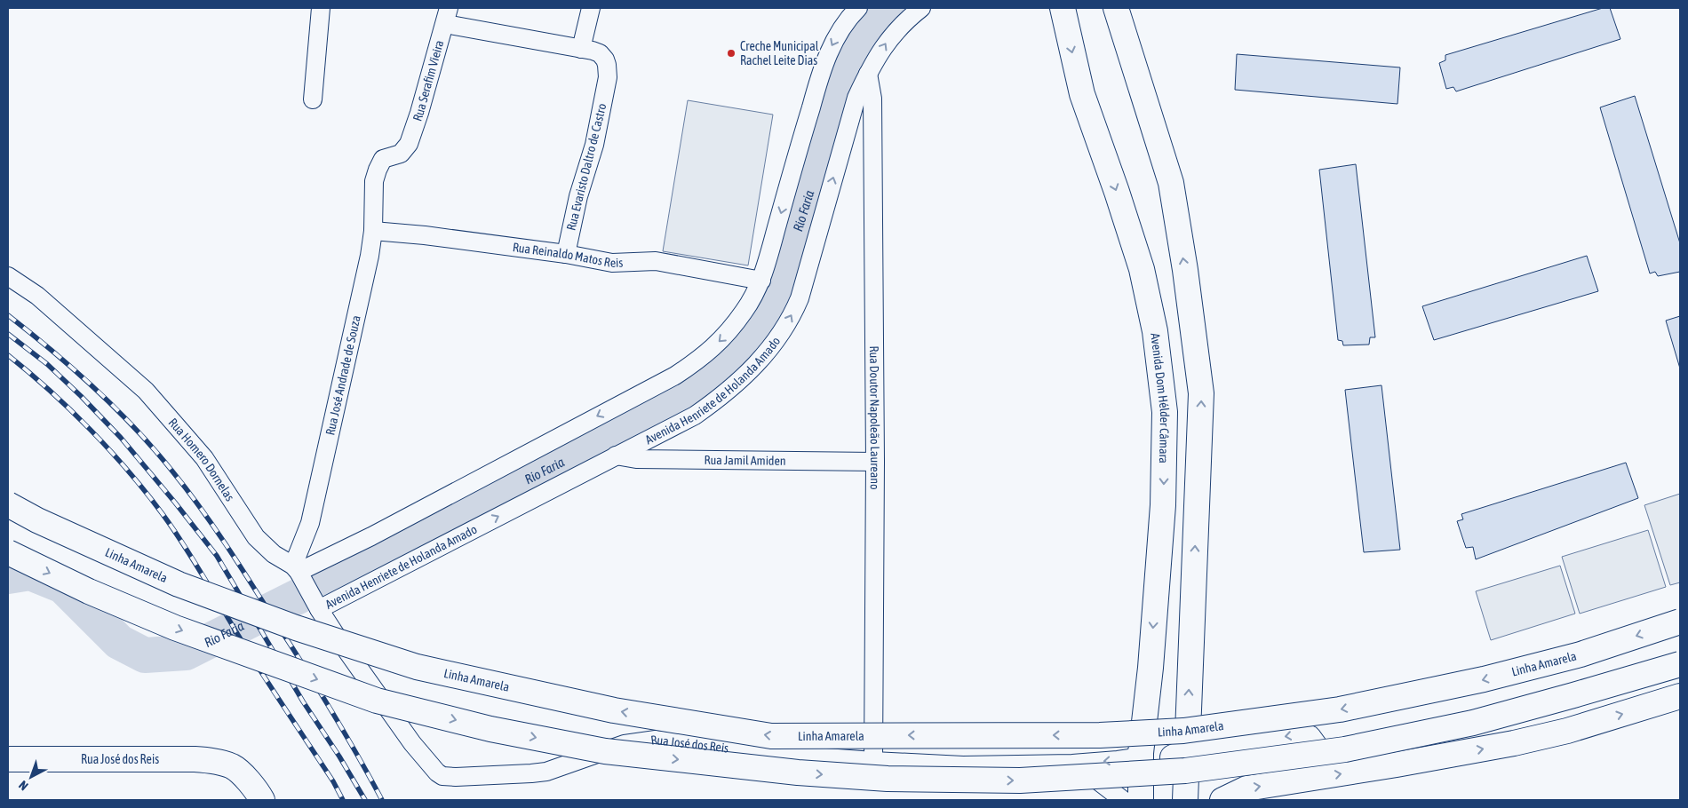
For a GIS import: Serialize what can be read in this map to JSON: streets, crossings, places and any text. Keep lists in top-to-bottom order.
{
  "streets": {
    "main road": ["Avenida Dom Hélder Câmara", "Linha Amarela", "Rua José dos Reis"],
    "street": [
      "Rua Serafim Vieira",
      "Rua Evaristo Daltro de Castro",
      "Rua Reinaldo Matos Reis",
      "Rua José Andrade de Souza",
      "Avenida Henriete de Holanda Amado",
      "Rua Doutor Napoleão Laureano",
      "Rua Homero Dornelas",
      "Rua Jamil Amiden"
    ]
  },
  "crossings": [
    ["Rua Serafim Vieira", "Rua Evaristo Daltro de Castro"],
    ["Rua Serafim Vieira", "Rua José Andrade de Souza"],
    ["Rua Evaristo Daltro de Castro", "Rua Reinaldo Matos Reis"],
    ["Rua Reinaldo Matos Reis", "Rua José Andrade de Souza"],
    ["Rua José Andrade de Souza", "Rua Homero Dornelas"],
    ["Avenida Henriete de Holanda Amado", "Rua Doutor Napoleão Laureano"],
    ["Avenida Henriete de Holanda Amado", "Rua Homero Dornelas"],
    ["Avenida Henriete de Holanda Amado", "Rua Jamil Amiden"],
    ["Avenida Dom Hélder Câmara", "Rua José dos Reis"],
    ["Rua Doutor Napoleão Laureano", "Rua Jamil Amiden"],
    ["Rua Doutor Napoleão Laureano", "Rua José dos Reis"],
    ["Rua Homero Dornelas", "Rua José dos Reis"]
  ],
  "water": ["Rio Faria"],
  "places": ["Creche Municipal Rachel Leite Dias"],
  "north": "bottom left"
}
